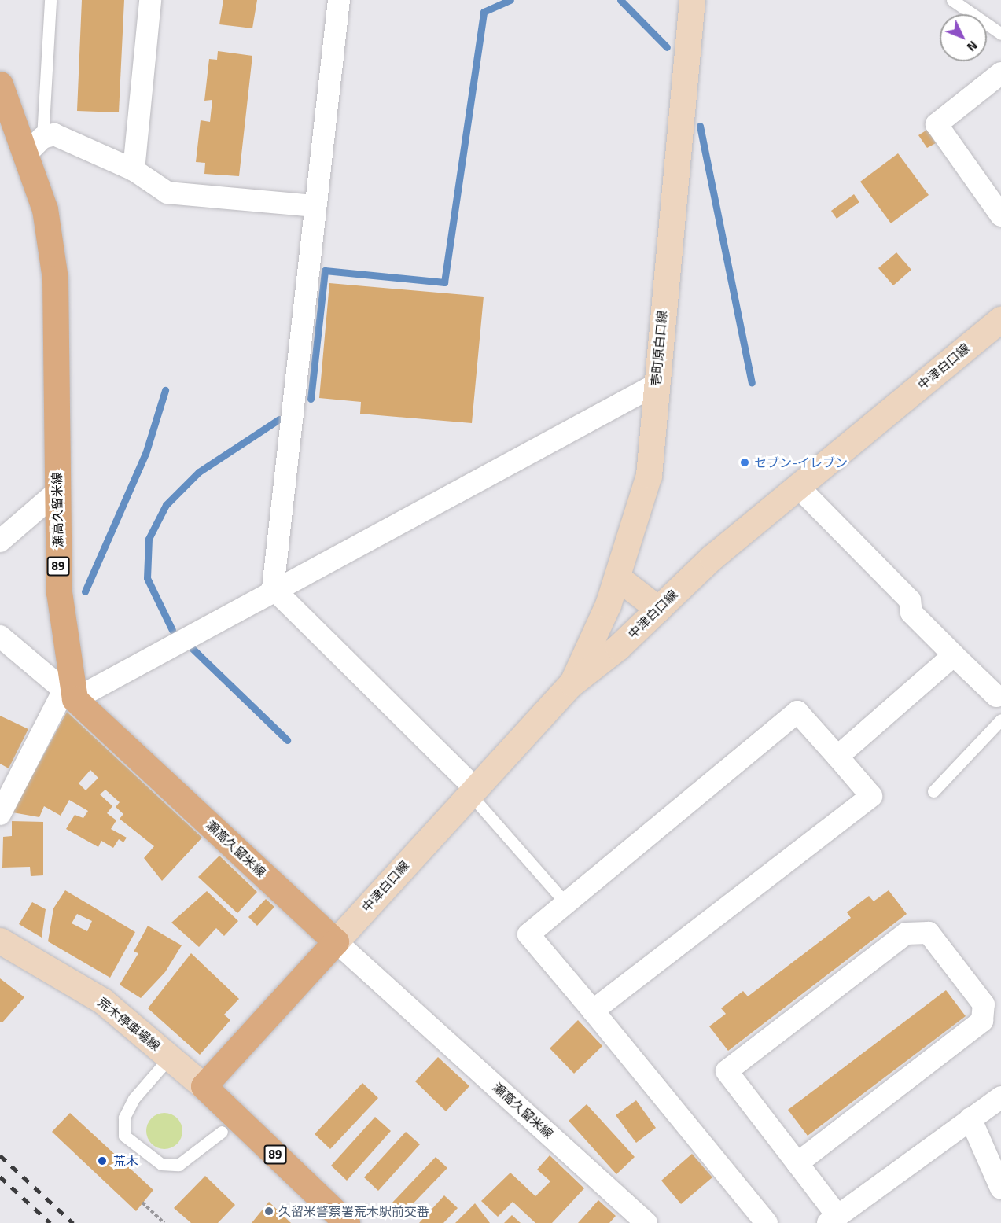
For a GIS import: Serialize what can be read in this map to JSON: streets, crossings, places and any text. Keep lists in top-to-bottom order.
{
  "streets": {
    "main road": [
      "壱町原白口線",
      "中津白口線",
      "瀬高久留米線",
      "89",
      "荒木停車場線"
    ]
  },
  "crossings": [
    ["壱町原白口線", "中津白口線"],
    ["中津白口線", "瀬高久留米線"],
    ["89", "荒木停車場線"]
  ],
  "places": ["セブン-イレブン", "荒木", "久留米警察署荒木駅前交番"],
  "north": "bottom right"
}
